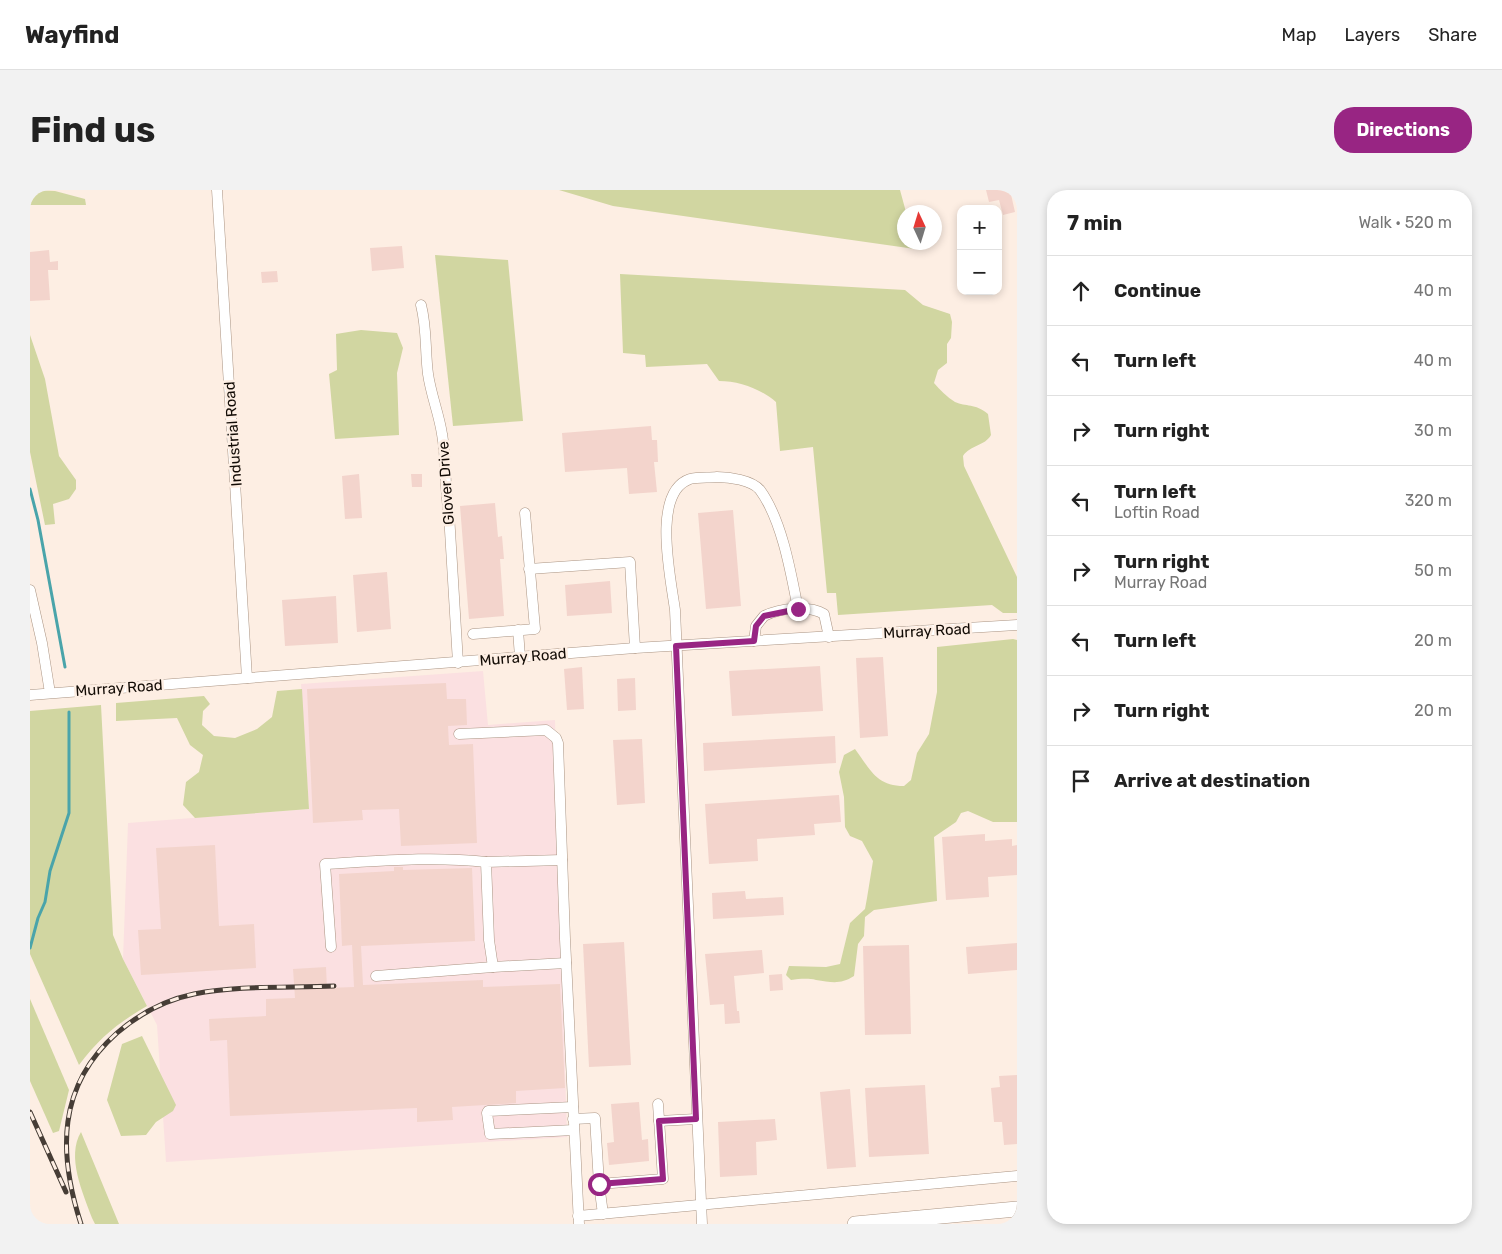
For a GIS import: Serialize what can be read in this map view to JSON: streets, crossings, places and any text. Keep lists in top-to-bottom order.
{
  "streets": {
    "street": ["Industrial Road", "Glover Drive", "Murray Road"]
  },
  "crossings": [
    ["Industrial Road", "Murray Road"],
    ["Glover Drive", "Murray Road"]
  ],
  "north": "top",
  "page": {
    "header": "Wayfind",
    "nav": ["Map", "Layers", "Share"],
    "buttons": "Directions",
    "title": "Find us",
    "heading": ["7 min", "Walk · 520 m"],
    "map_buttons": ["+", "−"],
    "list": [
      ["Continue", "40 m"],
      ["Turn left", "40 m"],
      ["Turn right", "30 m"],
      ["Turn left", "Loftin Road", "320 m"],
      ["Turn right", "Murray Road", "50 m"],
      ["Turn left", "20 m"],
      ["Turn right", "20 m"],
      "Arrive at destination"
    ]
  }
}
